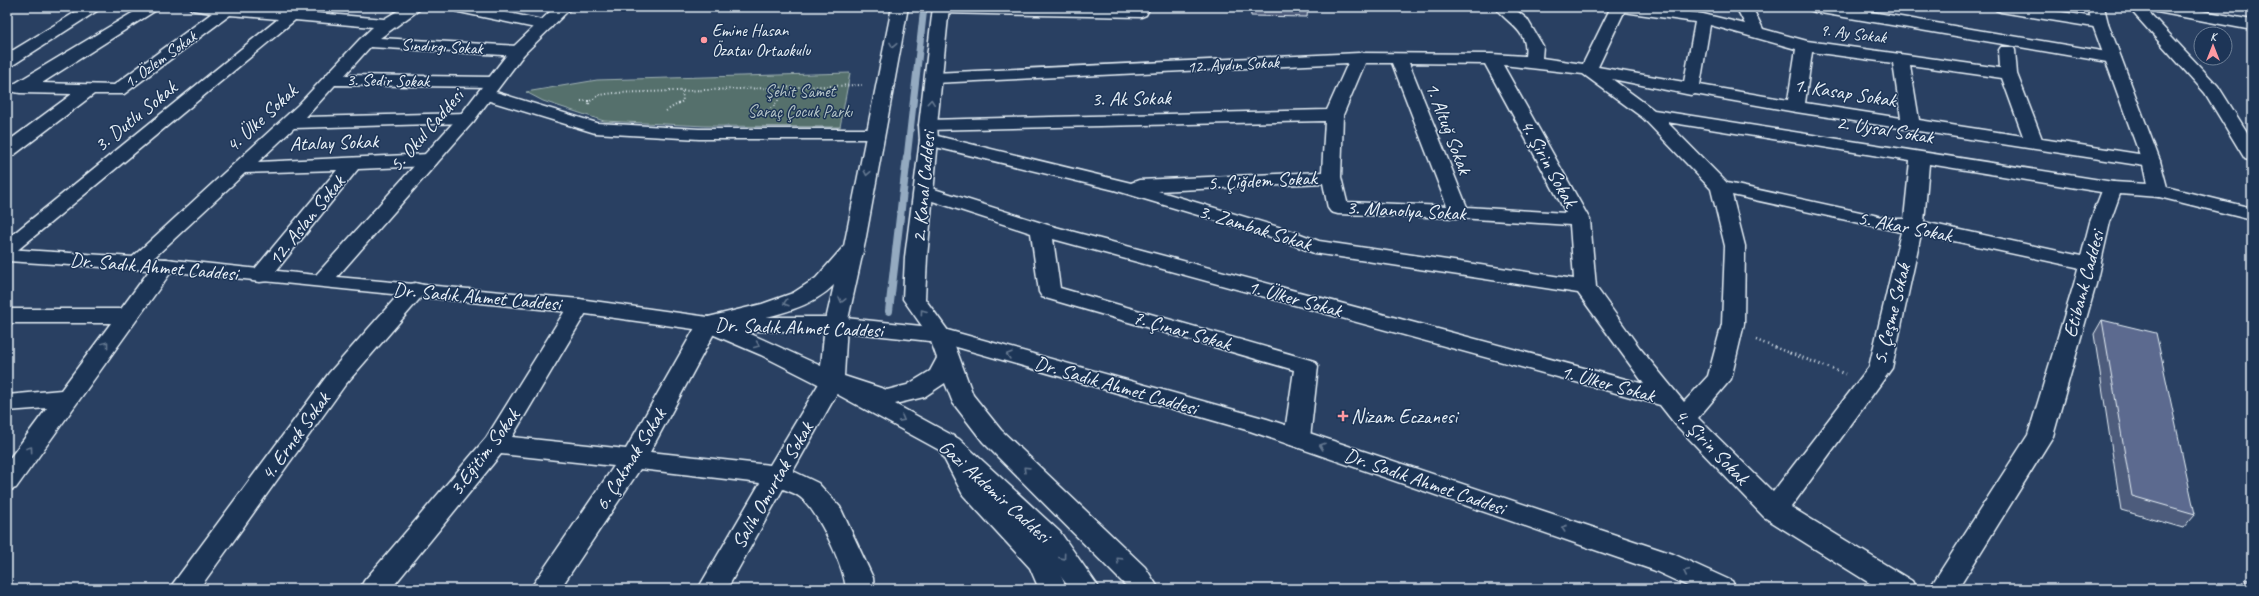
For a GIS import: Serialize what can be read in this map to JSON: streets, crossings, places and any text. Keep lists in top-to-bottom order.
{
  "streets": {
    "street": [
      "9. Ay Sokak",
      "Sındırgı Sokak",
      "1. Özlem Sokak",
      "12. Aydın Sokak",
      "3. Sedir Sokak",
      "1. Kasap Sokak",
      "3. Ak Sokak",
      "3. Dutlu Sokak",
      "4. Ülke Sokak",
      "1. Altuğ Sokak",
      "2. Uysal Sokak",
      "5. Okul Caddesi",
      "Atalay Sokak",
      "4. Şirin Sokak",
      "5. Çiğdem Sokak",
      "2. Kanal Caddesi",
      "3. Manolya Sokak",
      "12. Aslan Sokak",
      "5. Akar Sokak",
      "3. Zambak Sokak",
      "Dr. Sadık Ahmet Caddesi",
      "Etibank Caddesi",
      "1. Ülker Sokak",
      "5. Çeşme Sokak",
      "7. Çınar Sokak",
      "4. Ernek Sokak",
      "3.Eğitim Sokak",
      "6. Çakmak Sokak",
      "Salih Omurtak Sokak",
      "Gazi Akdemir Caddesi"
    ]
  },
  "crossings": [
    ["Sındırgı Sokak", "4. Ülke Sokak"],
    ["Sındırgı Sokak", "5. Okul Caddesi"],
    ["12. Aydın Sokak", "1. Kasap Sokak"],
    ["12. Aydın Sokak", "1. Altuğ Sokak"],
    ["12. Aydın Sokak", "4. Şirin Sokak"],
    ["12. Aydın Sokak", "2. Kanal Caddesi"],
    ["12. Aydın Sokak", "3. Manolya Sokak"],
    ["3. Sedir Sokak", "4. Ülke Sokak"],
    ["3. Sedir Sokak", "5. Okul Caddesi"],
    ["3. Ak Sokak", "2. Kanal Caddesi"],
    ["3. Ak Sokak", "3. Manolya Sokak"],
    ["3. Ak Sokak", "3. Zambak Sokak"],
    ["4. Ülke Sokak", "Atalay Sokak"],
    ["4. Ülke Sokak", "Dr. Sadık Ahmet Caddesi"],
    ["1. Altuğ Sokak", "3. Manolya Sokak"],
    ["2. Uysal Sokak", "Etibank Caddesi"],
    ["2. Uysal Sokak", "5. Çeşme Sokak"],
    ["5. Okul Caddesi", "Atalay Sokak"],
    ["5. Okul Caddesi", "Dr. Sadık Ahmet Caddesi"],
    ["Atalay Sokak", "12. Aslan Sokak"],
    ["4. Şirin Sokak", "3. Manolya Sokak"],
    ["4. Şirin Sokak", "3. Zambak Sokak"],
    ["4. Şirin Sokak", "1. Ülker Sokak"],
    ["4. Şirin Sokak", "5. Çeşme Sokak"],
    ["5. Çiğdem Sokak", "3. Manolya Sokak"],
    ["5. Çiğdem Sokak", "3. Zambak Sokak"],
    ["2. Kanal Caddesi", "3. Zambak Sokak"],
    ["2. Kanal Caddesi", "Dr. Sadık Ahmet Caddesi"],
    ["2. Kanal Caddesi", "1. Ülker Sokak"],
    ["2. Kanal Caddesi", "Gazi Akdemir Caddesi"],
    ["12. Aslan Sokak", "Dr. Sadık Ahmet Caddesi"],
    ["5. Akar Sokak", "Etibank Caddesi"],
    ["5. Akar Sokak", "5. Çeşme Sokak"],
    ["Dr. Sadık Ahmet Caddesi", "7. Çınar Sokak"],
    ["Dr. Sadık Ahmet Caddesi", "4. Ernek Sokak"],
    ["Dr. Sadık Ahmet Caddesi", "3.Eğitim Sokak"],
    ["Dr. Sadık Ahmet Caddesi", "6. Çakmak Sokak"],
    ["Dr. Sadık Ahmet Caddesi", "Gazi Akdemir Caddesi"],
    ["1. Ülker Sokak", "7. Çınar Sokak"],
    ["Salih Omurtak Sokak", "Gazi Akdemir Caddesi"]
  ],
  "one_way": ["Dr. Sadık Ahmet Caddesi"],
  "parks": ["Şehit Samet Saraç Çocuk Parkı"],
  "places": {
    "other": ["Emine Hasan Özatav Ortaokulu"],
    "health": ["Nizam Eczanesi"]
  },
  "north": "top"
}
